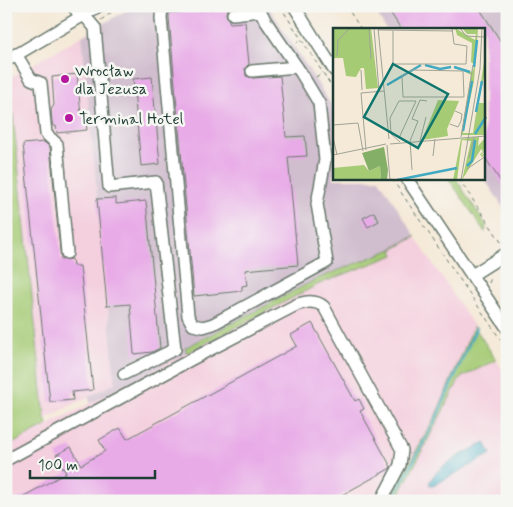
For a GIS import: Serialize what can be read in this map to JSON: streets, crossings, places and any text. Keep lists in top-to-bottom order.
{
  "places": ["Wrocław dla Jezusa", "Terminal Hotel"],
  "scale_bar": "100 m"
}
